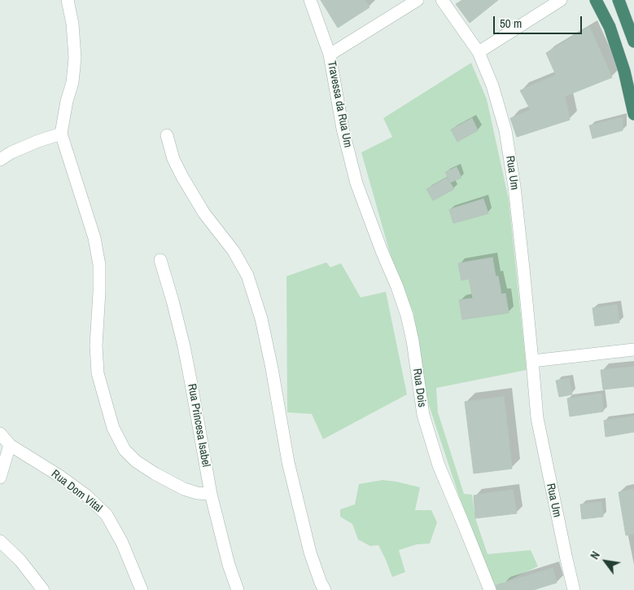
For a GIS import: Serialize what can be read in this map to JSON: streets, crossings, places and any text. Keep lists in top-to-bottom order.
{
  "streets": {
    "street": [
      "Travessa da Rua Um",
      "Rua Um",
      "Rua Dois",
      "Rua Princesa Isabel",
      "Rua Dom Vital"
    ]
  },
  "crossings": [
    ["Travessa da Rua Um", "Rua Dois"]
  ],
  "scale_bar": "50 m",
  "north": "top left"
}
